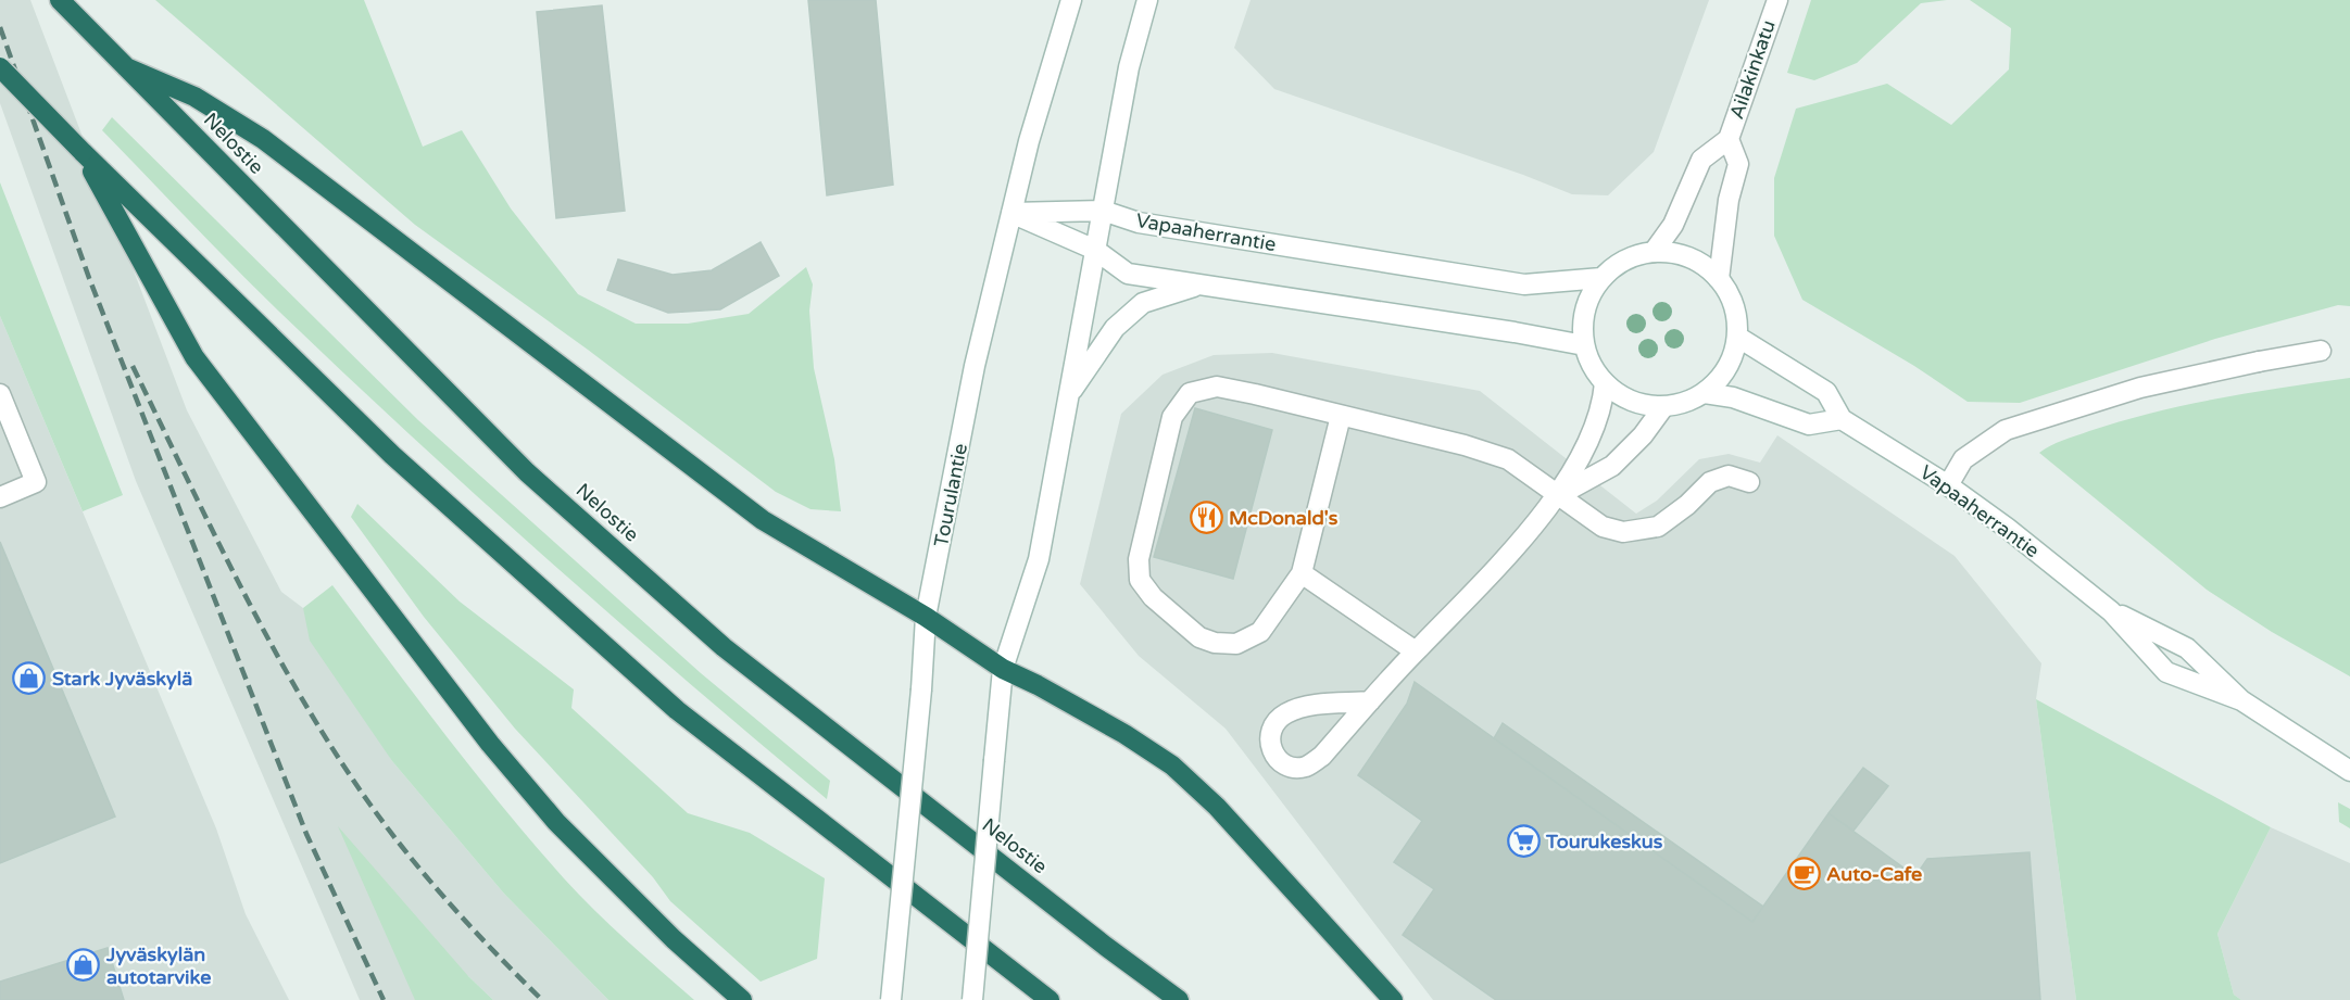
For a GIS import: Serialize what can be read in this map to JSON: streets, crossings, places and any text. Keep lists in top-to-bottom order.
{
  "streets": {
    "highway": ["Nelostie"],
    "street": ["Ailakinkatu", "Vapaaherrantie", "Tourulantie"]
  },
  "crossings": [
    ["Ailakinkatu", "Vapaaherrantie"],
    ["Vapaaherrantie", "Tourulantie"]
  ],
  "places": {
    "restaurant": ["McDonald's"],
    "shop": ["Stark Jyväskylä", "Jyväskylän autotarvike"],
    "supermarket": ["Tourukeskus"],
    "cafe": ["Auto-Cafe"]
  }
}
